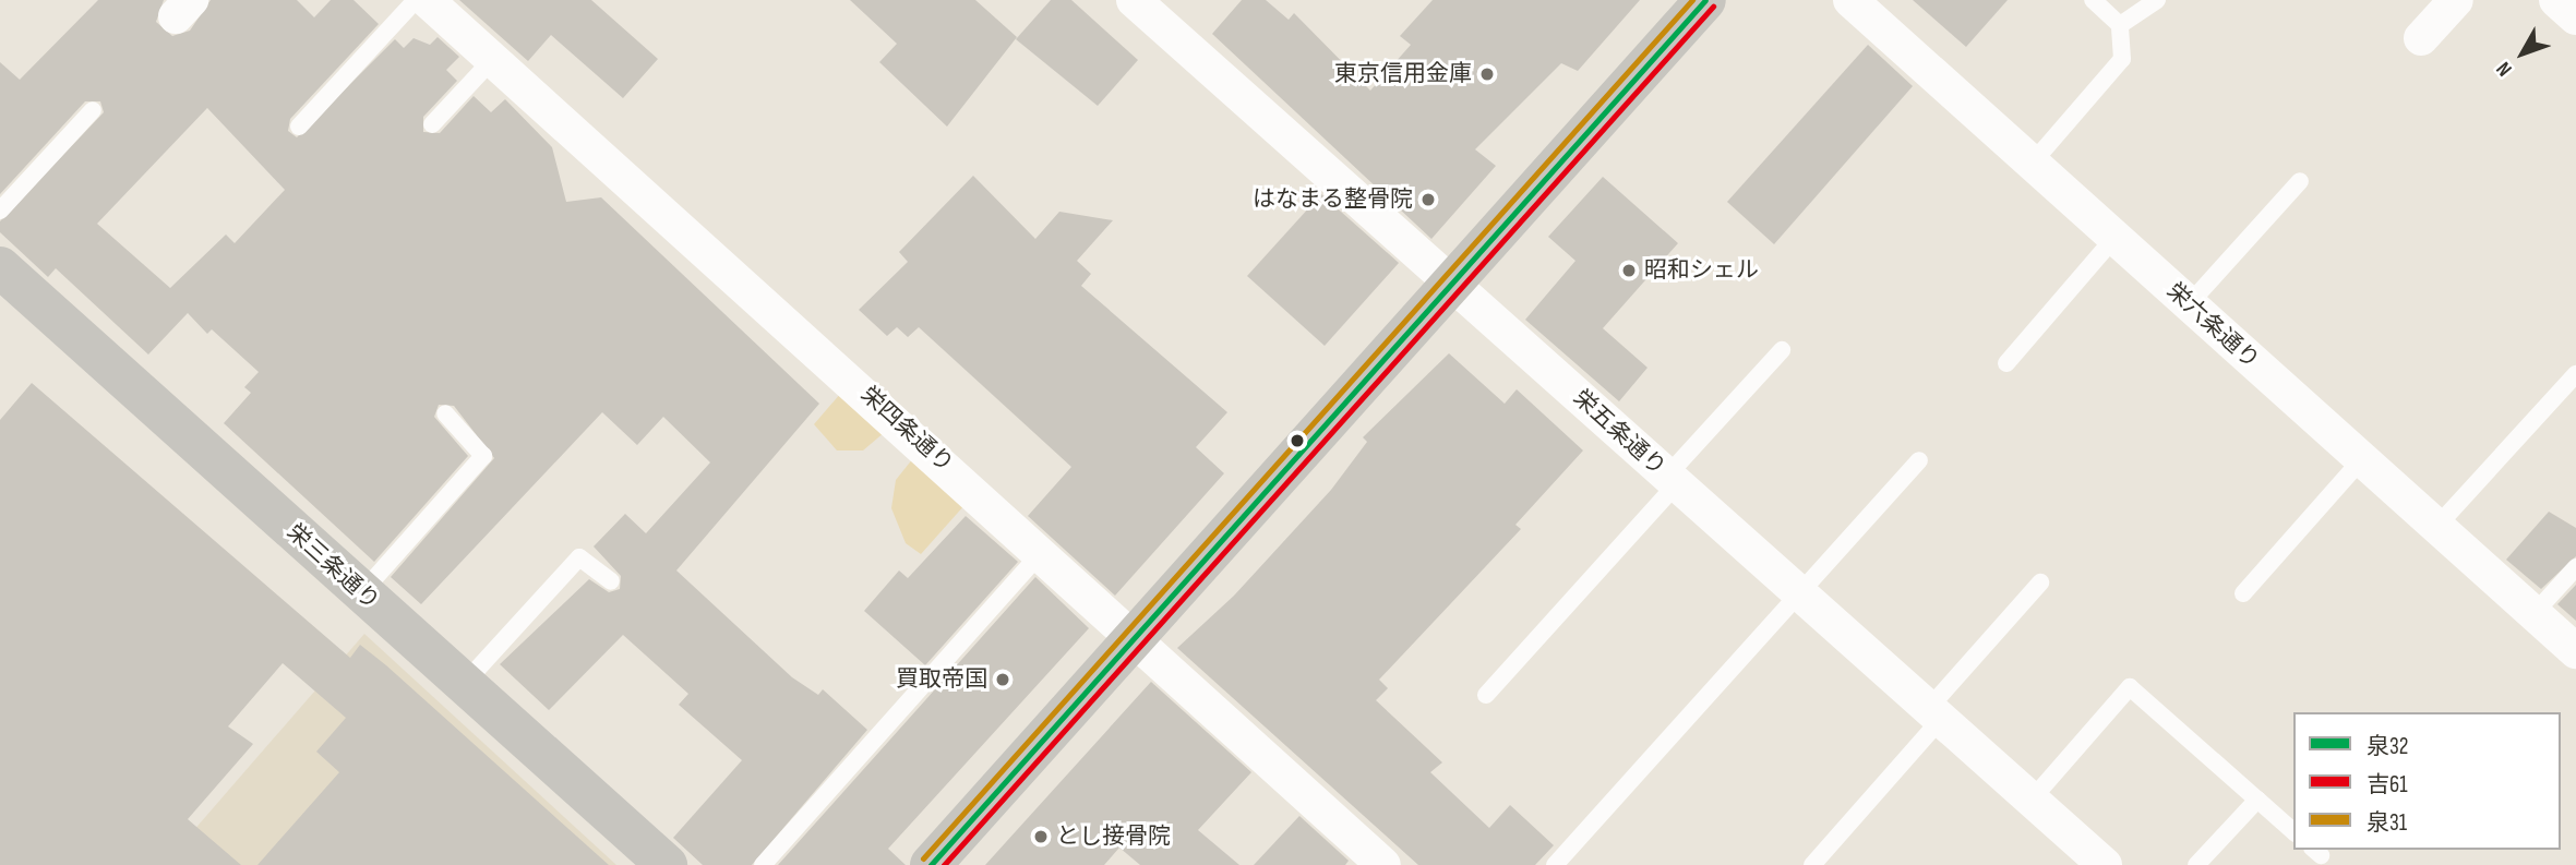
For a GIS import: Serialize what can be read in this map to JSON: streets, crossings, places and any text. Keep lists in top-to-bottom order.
{
  "streets": {
    "street": [
      "栄六条通り",
      "栄四条通り",
      "栄五条通り",
      "栄三条通り"
    ]
  },
  "places": [
    "東京信用金庫",
    "はなまる整骨院",
    "昭和シェル",
    "買取帝国",
    "とし接骨院"
  ],
  "lines": ["transit line 泉32", "transit line 泉31", "transit line 吉61"],
  "legend": ["泉32", "吉61", "泉31"],
  "north": "bottom left"
}
